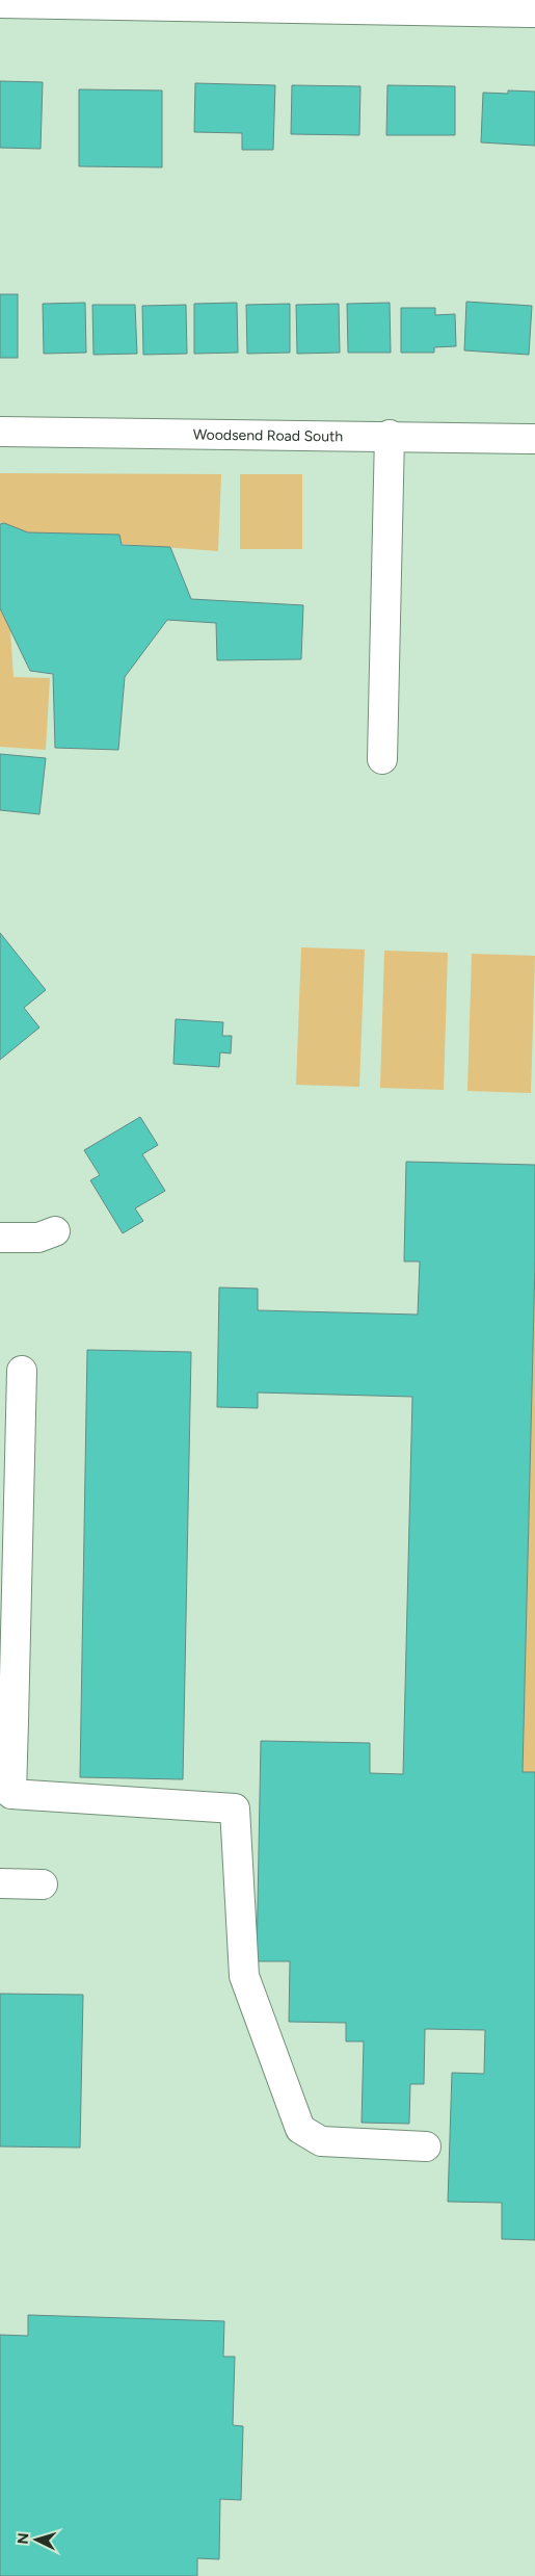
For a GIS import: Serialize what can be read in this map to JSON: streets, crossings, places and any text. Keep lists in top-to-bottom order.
{
  "streets": {
    "street": ["Woodsend Road South"]
  },
  "north": "left"
}
